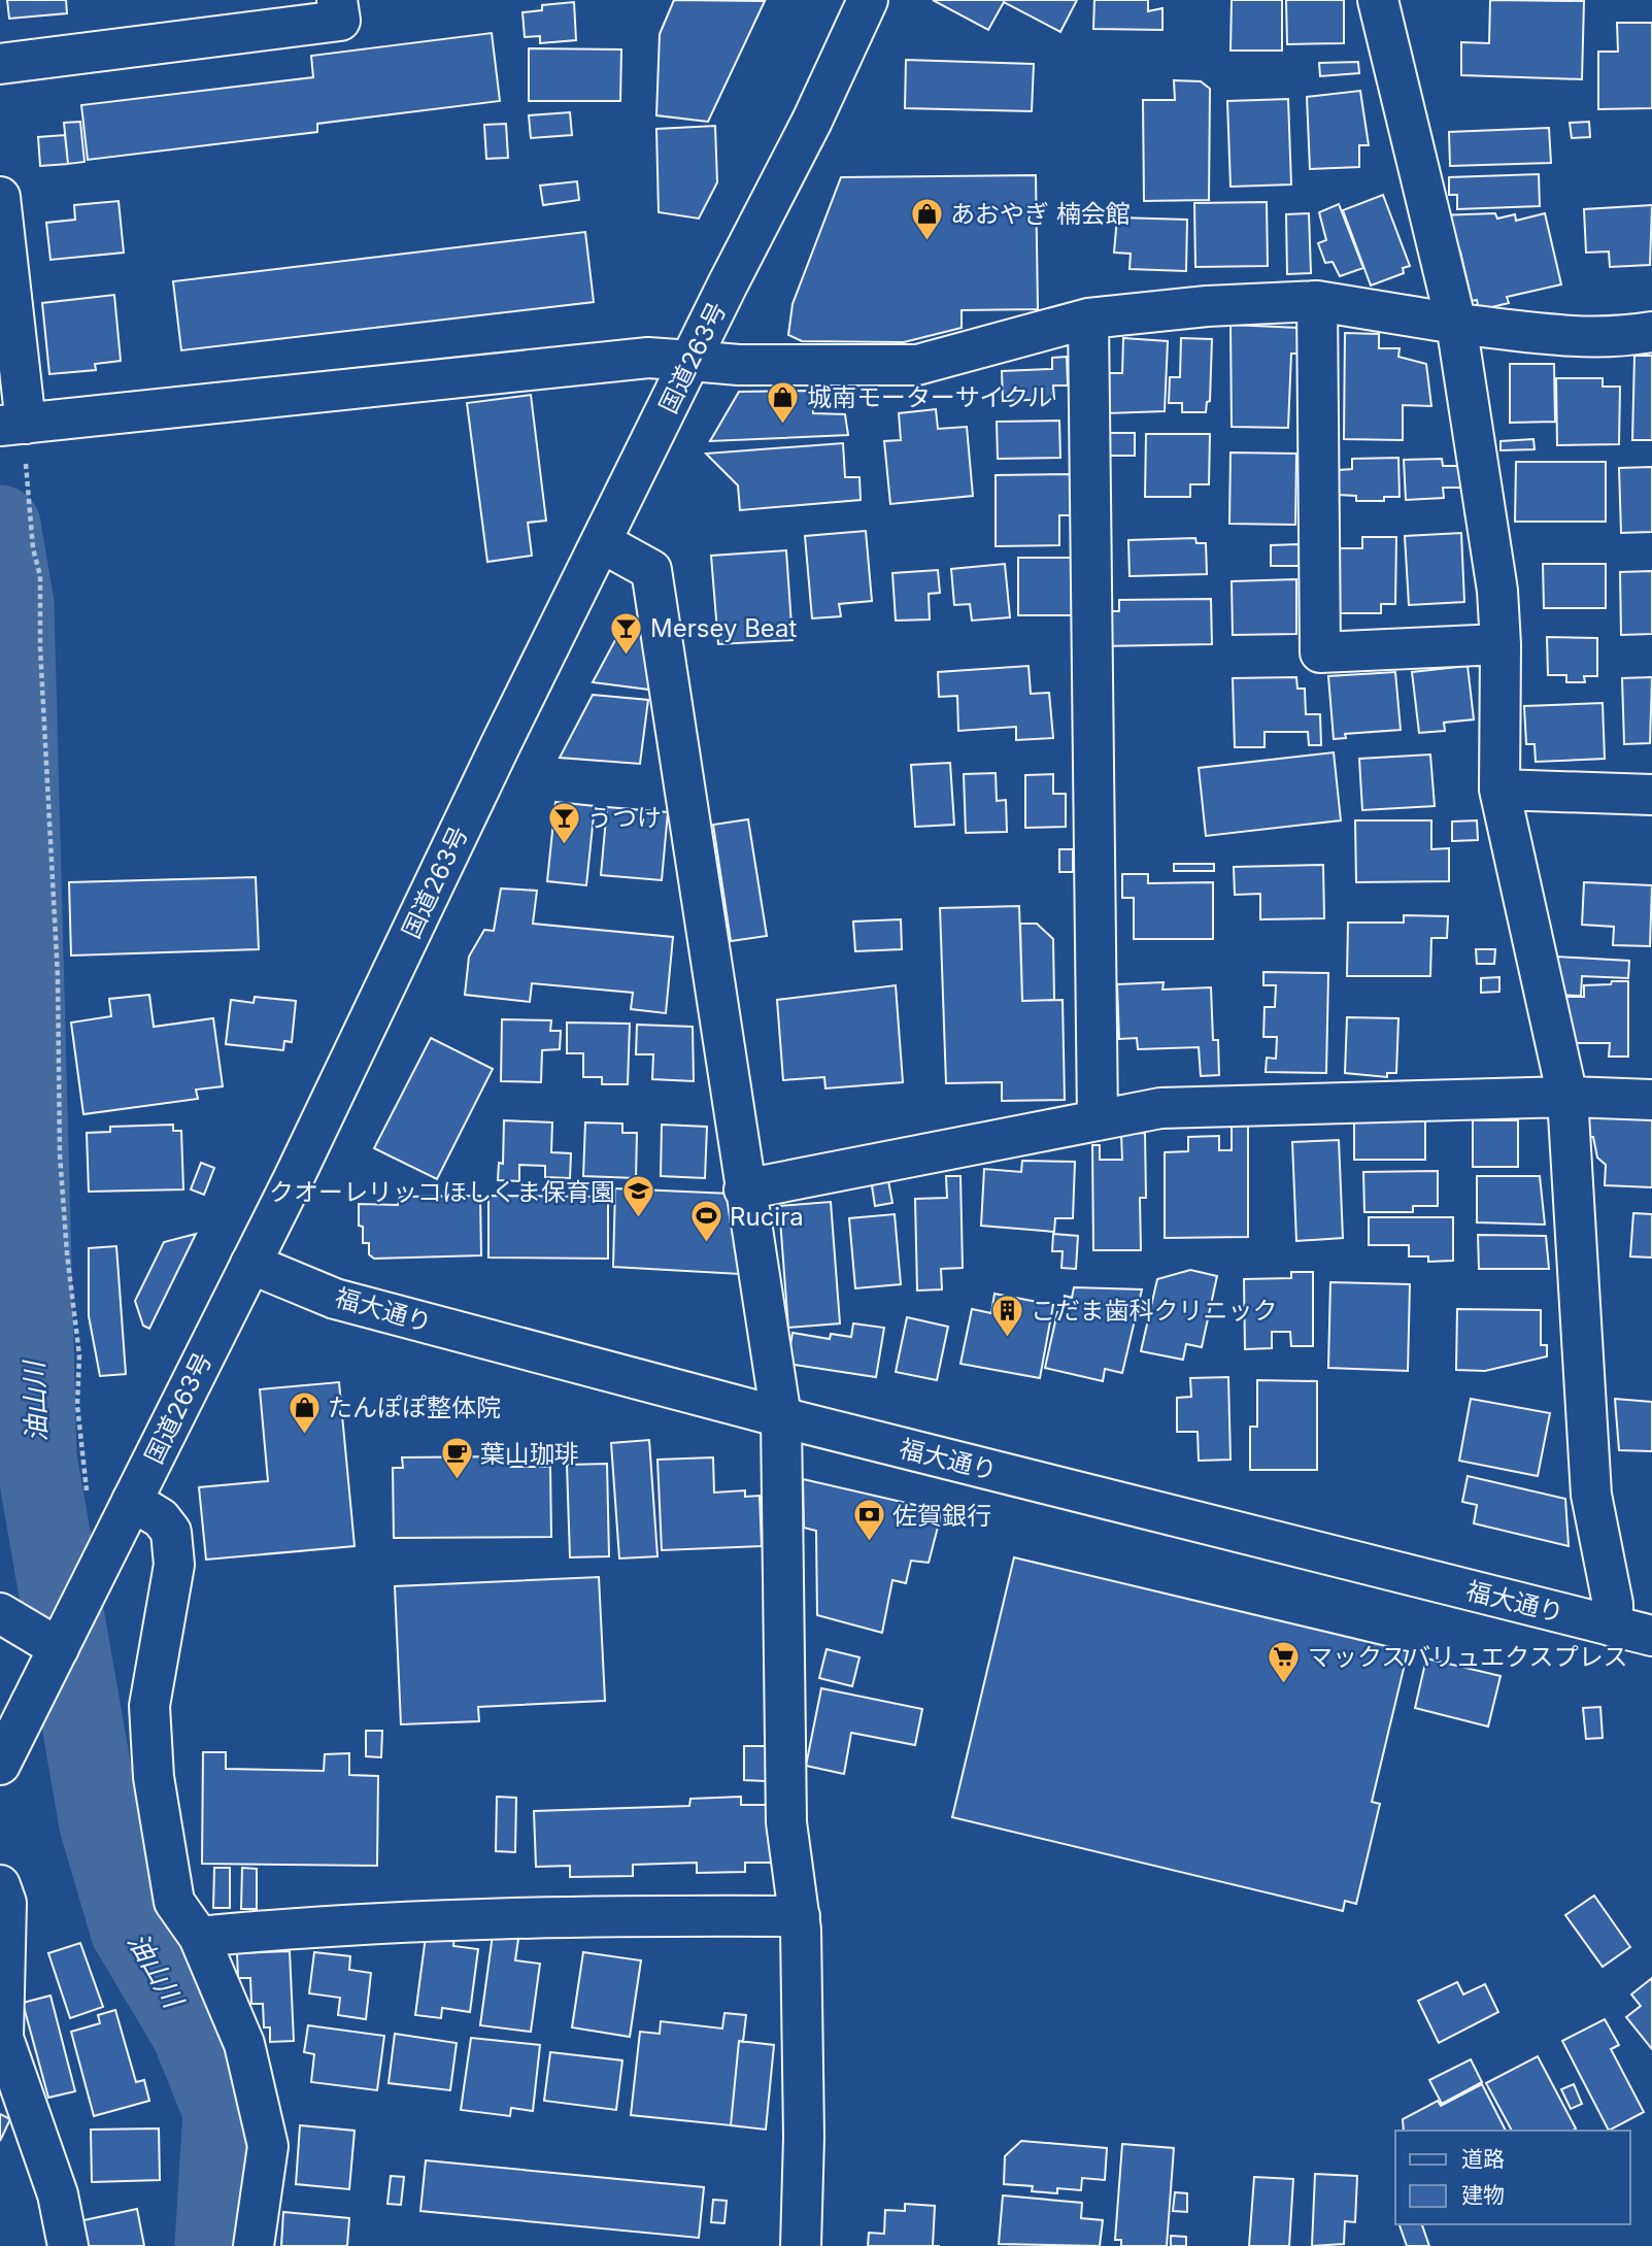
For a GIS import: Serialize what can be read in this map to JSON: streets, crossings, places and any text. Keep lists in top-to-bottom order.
{
  "streets": {
    "main road": ["国道263号", "福大通り"]
  },
  "crossings": [
    ["国道263号", "福大通り"]
  ],
  "water": ["油山川"],
  "places": {
    "shop": ["あおやぎ 楠会館", "城南モーターサイクル", "たんぽぽ整体院"],
    "bar": ["Mersey Beat", "うつけ"],
    "school or university": ["クオーレリッコほしくま保育園"],
    "sports": ["Rucira"],
    "building": ["こだま歯科クリニック"],
    "cafe": ["葉山珈琲"],
    "bank": ["佐賀銀行"],
    "supermarket": ["マックスバリュエクスプレス"]
  },
  "legend": ["道路", "建物"]
}
